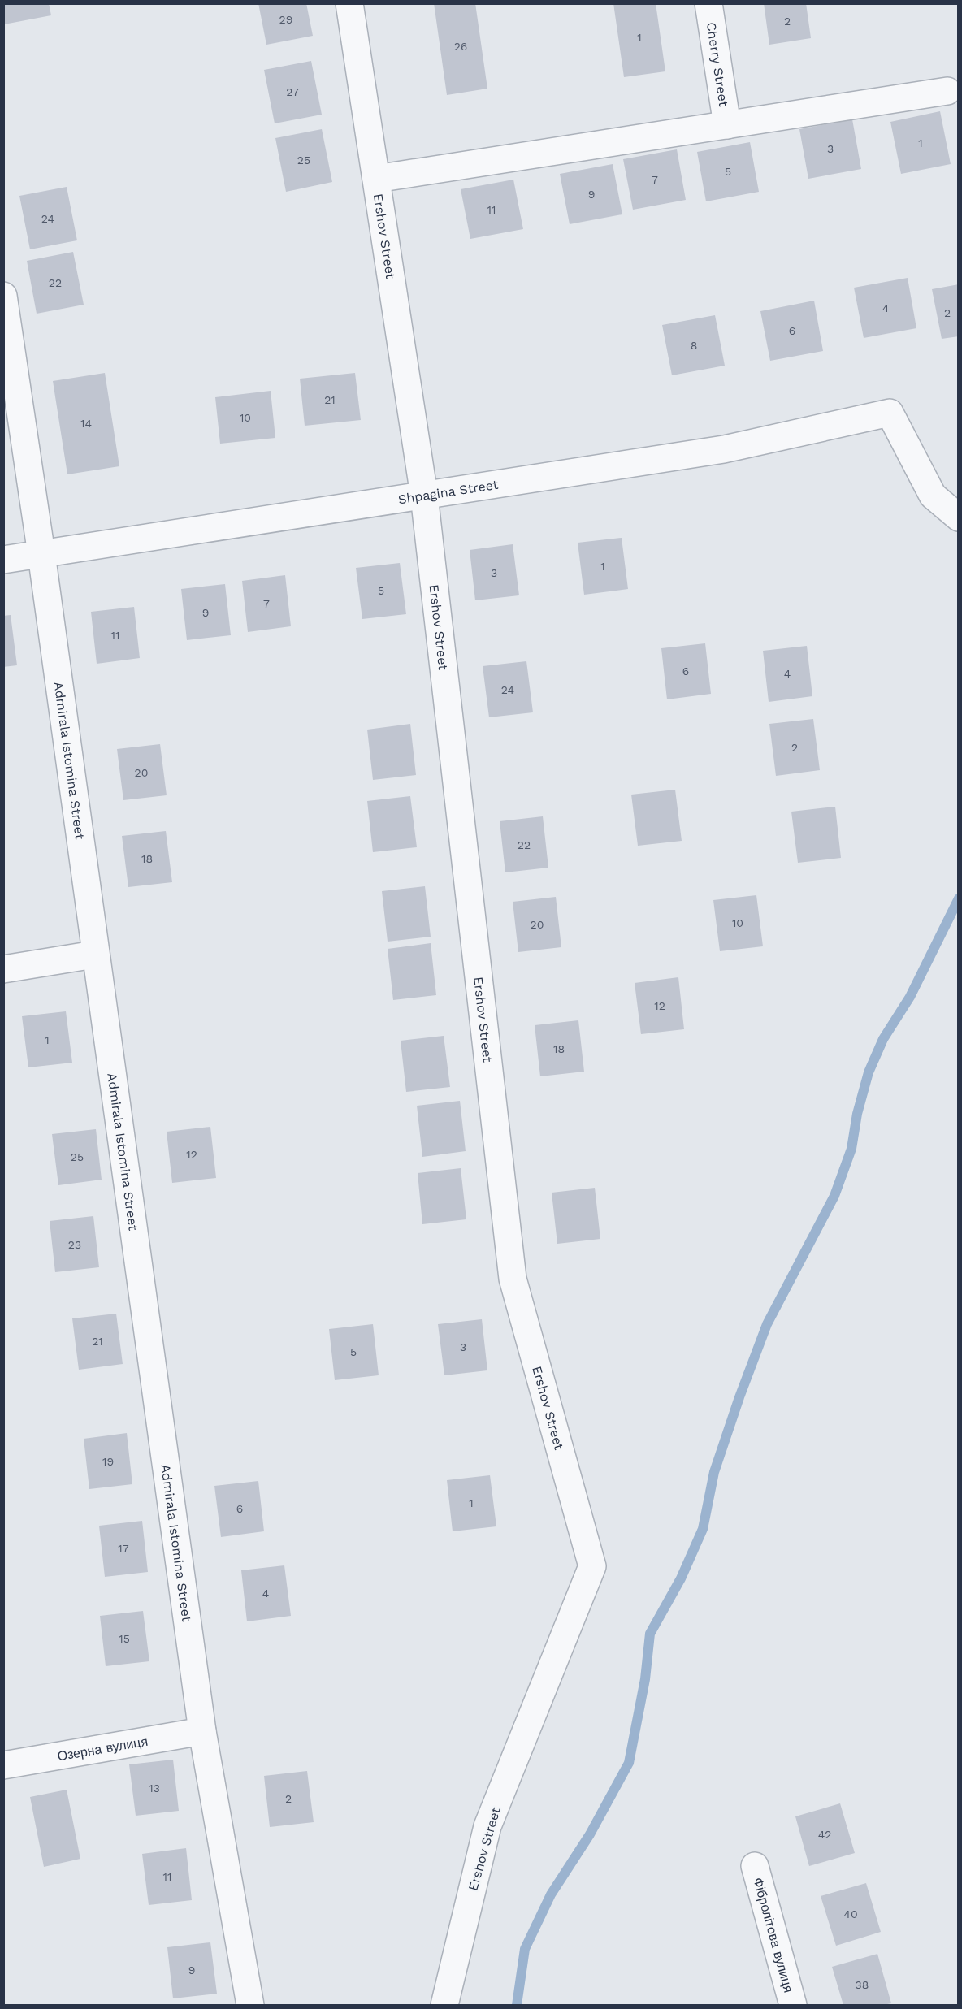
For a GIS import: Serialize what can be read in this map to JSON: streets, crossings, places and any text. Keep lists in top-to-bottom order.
{
  "streets": {
    "street": [
      "Cherry Street",
      "Ershov Street",
      "Shpagina Street",
      "Admirala Istomina Street",
      "Озерна вулиця",
      "Фібролітова вулиця"
    ]
  },
  "crossings": [
    ["Ershov Street", "Shpagina Street"],
    ["Shpagina Street", "Admirala Istomina Street"],
    ["Admirala Istomina Street", "Озерна вулиця"]
  ],
  "house_numbers": [
    "29",
    "2",
    "1",
    "26",
    "27",
    "1",
    "3",
    "25",
    "5",
    "7",
    "9",
    "11",
    "24",
    "22",
    "4",
    "2",
    "6",
    "8",
    "21",
    "10",
    "14",
    "1",
    "3",
    "5",
    "7",
    "9",
    "11",
    "6",
    "4",
    "24",
    "2",
    "20",
    "22",
    "18",
    "10",
    "20",
    "12",
    "1",
    "18",
    "12",
    "25",
    "23",
    "21",
    "3",
    "5",
    "19",
    "1",
    "6",
    "17",
    "4",
    "15",
    "13",
    "2",
    "42",
    "11",
    "40",
    "9",
    "38"
  ]
}
